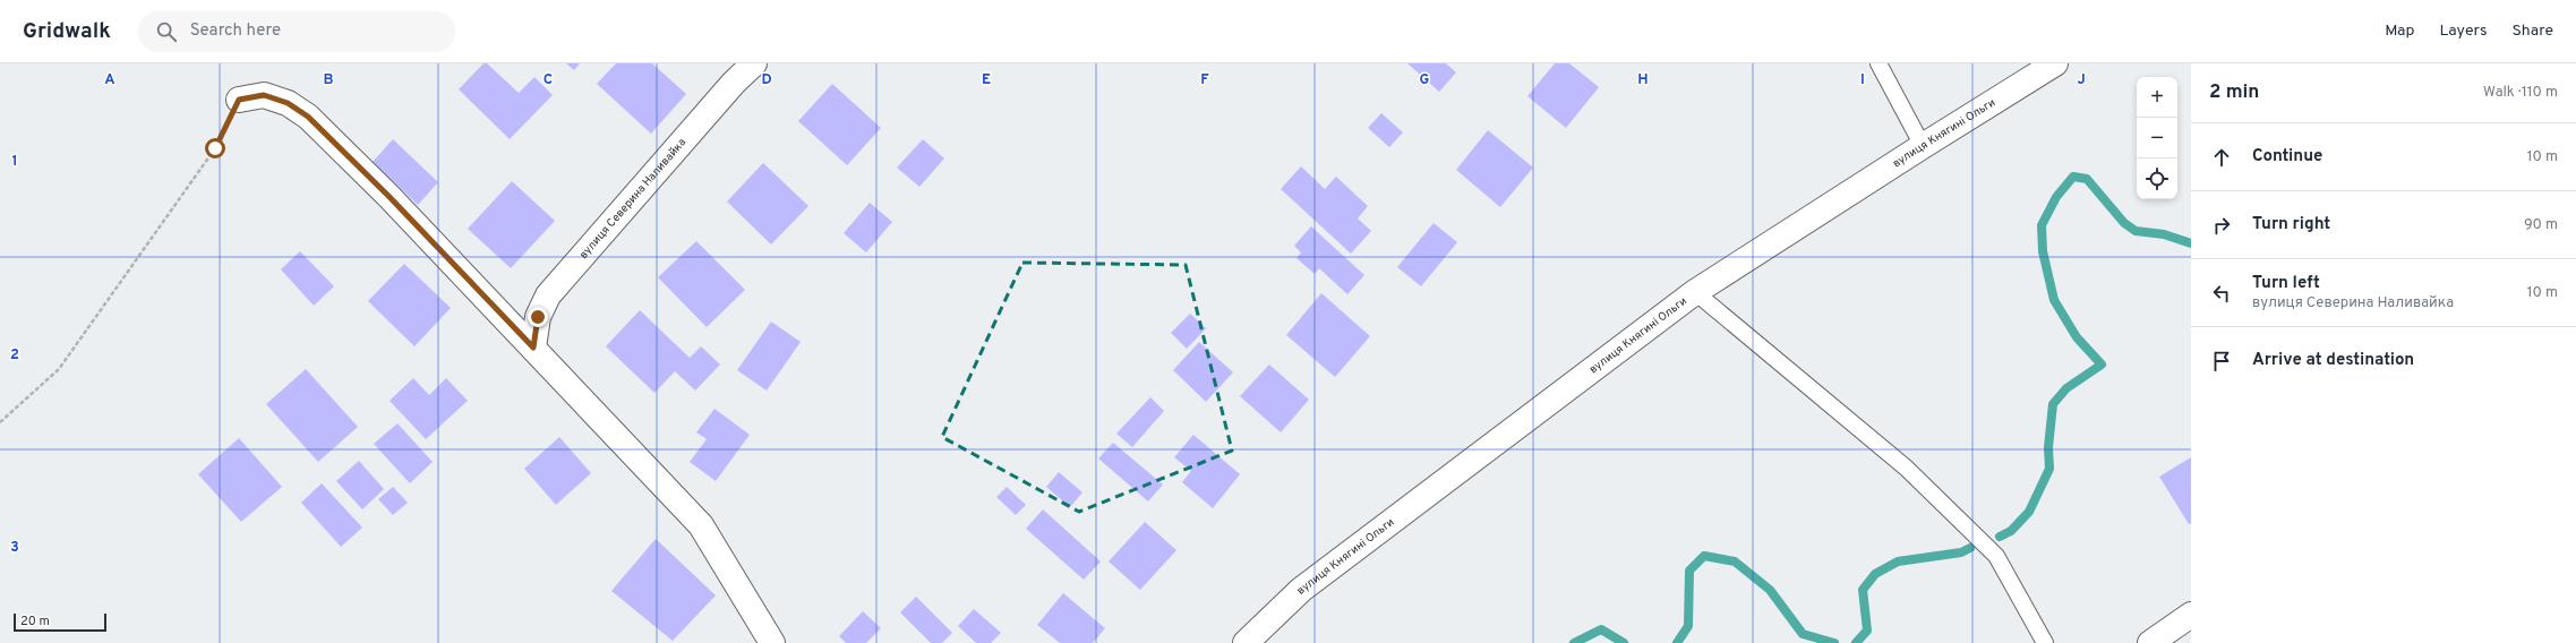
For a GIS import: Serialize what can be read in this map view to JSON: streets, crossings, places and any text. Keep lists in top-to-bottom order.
{
  "streets": {
    "street": ["вулиця Княгині Ольги", "вулиця Северина Наливайка"]
  },
  "scale_bar": "20 m",
  "page": {
    "header": "Gridwalk",
    "search": "Search here",
    "nav": ["Map", "Layers", "Share"],
    "heading": ["2 min", "Walk · 110 m"],
    "map_buttons": ["+", "−"],
    "list": [
      ["Continue", "10 m"],
      ["Turn right", "90 m"],
      ["Turn left", "вулиця Северина Наливайка", "10 m"],
      "Arrive at destination"
    ],
    "scale": "20 m"
  },
  "grid": {
    "columns": [
      "A",
      "B",
      "C",
      "D",
      "E",
      "F",
      "G",
      "H",
      "I",
      "J"
    ],
    "rows": ["1", "2", "3"]
  }
}
